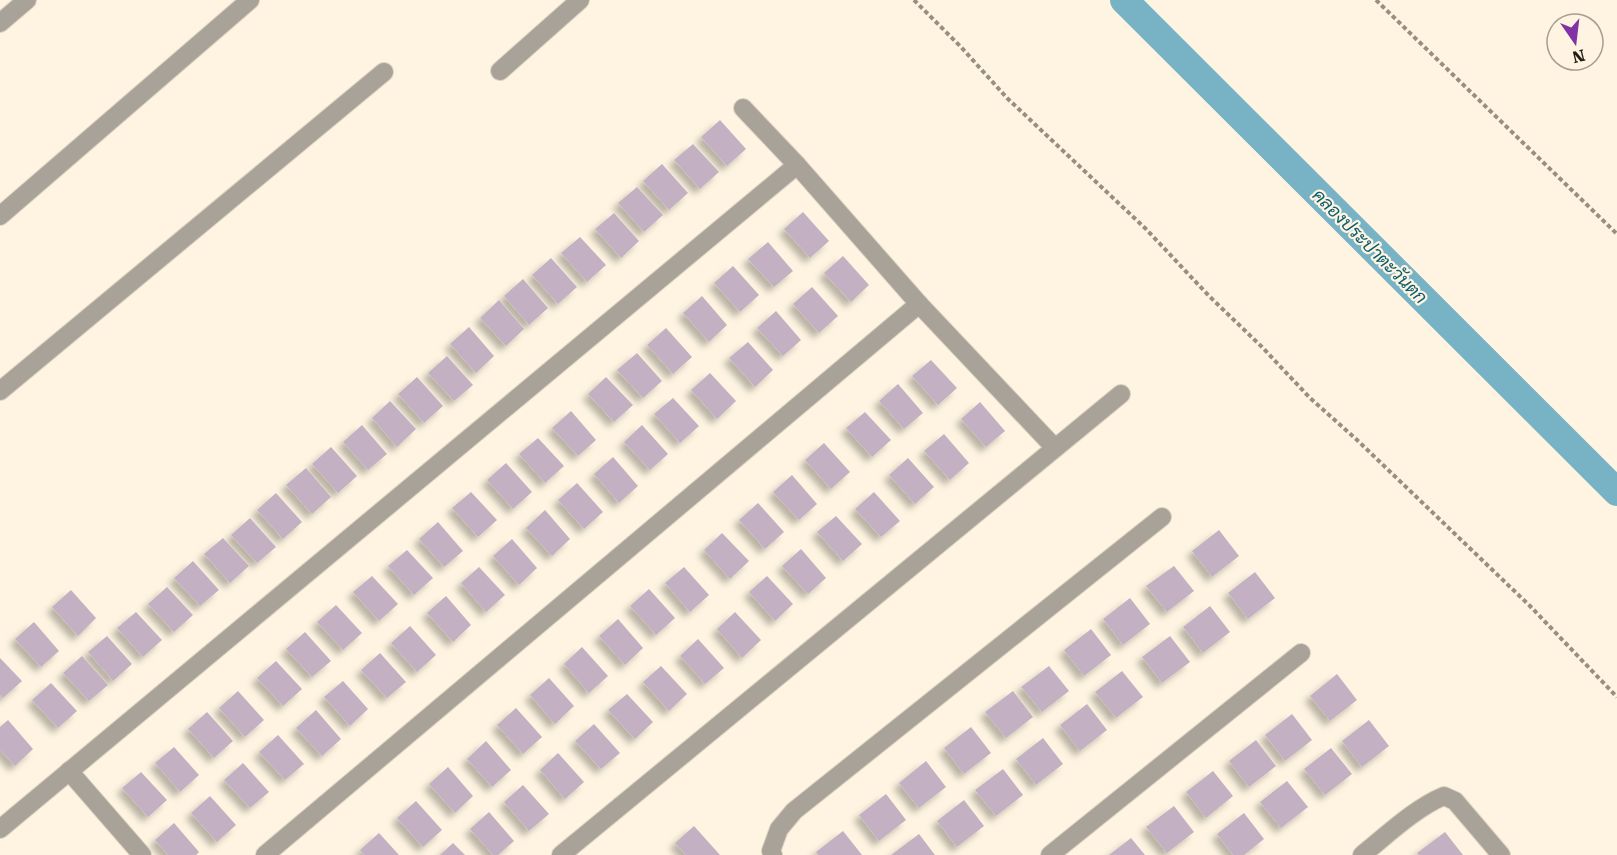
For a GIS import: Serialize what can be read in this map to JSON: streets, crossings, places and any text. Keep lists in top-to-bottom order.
{
  "water": ["คลองประปาตะวันตก"],
  "north": "bottom"
}
